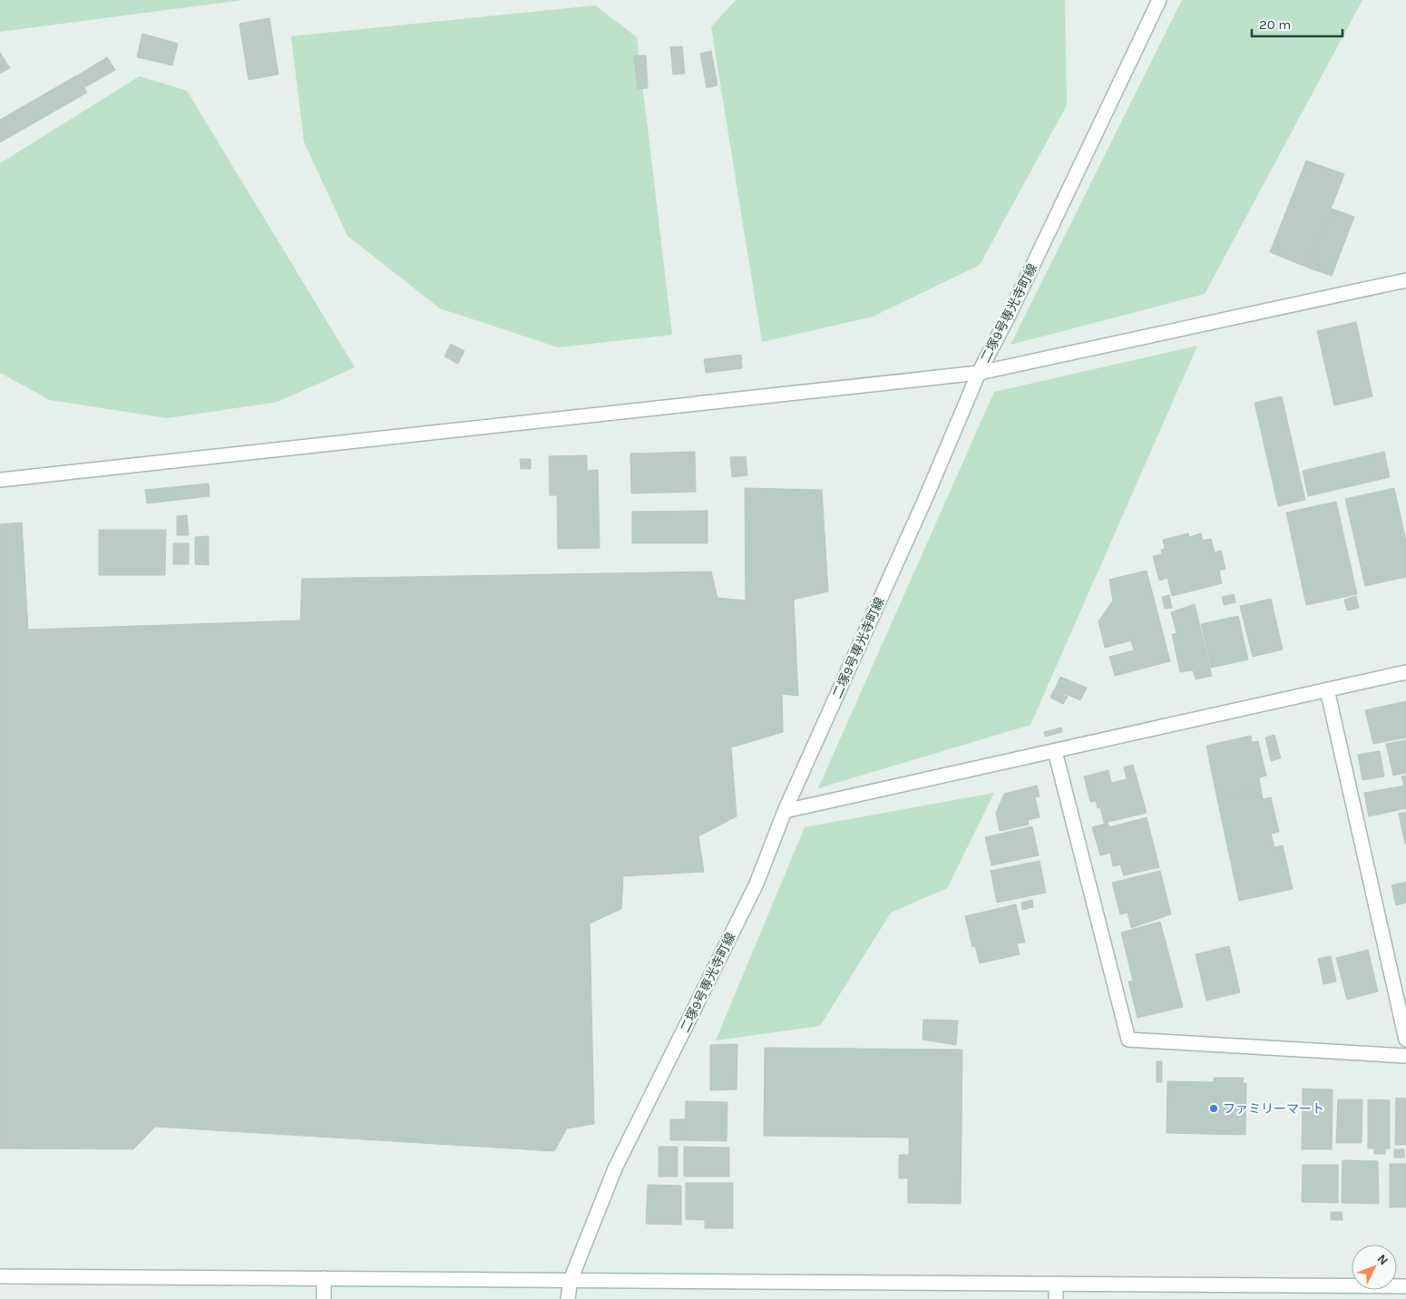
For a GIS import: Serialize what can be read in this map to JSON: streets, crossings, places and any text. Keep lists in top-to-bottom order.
{
  "streets": {
    "street": ["二塚9号専光寺町線"]
  },
  "places": ["ファミリーマート"],
  "scale_bar": "20 m",
  "north": "top right"
}
